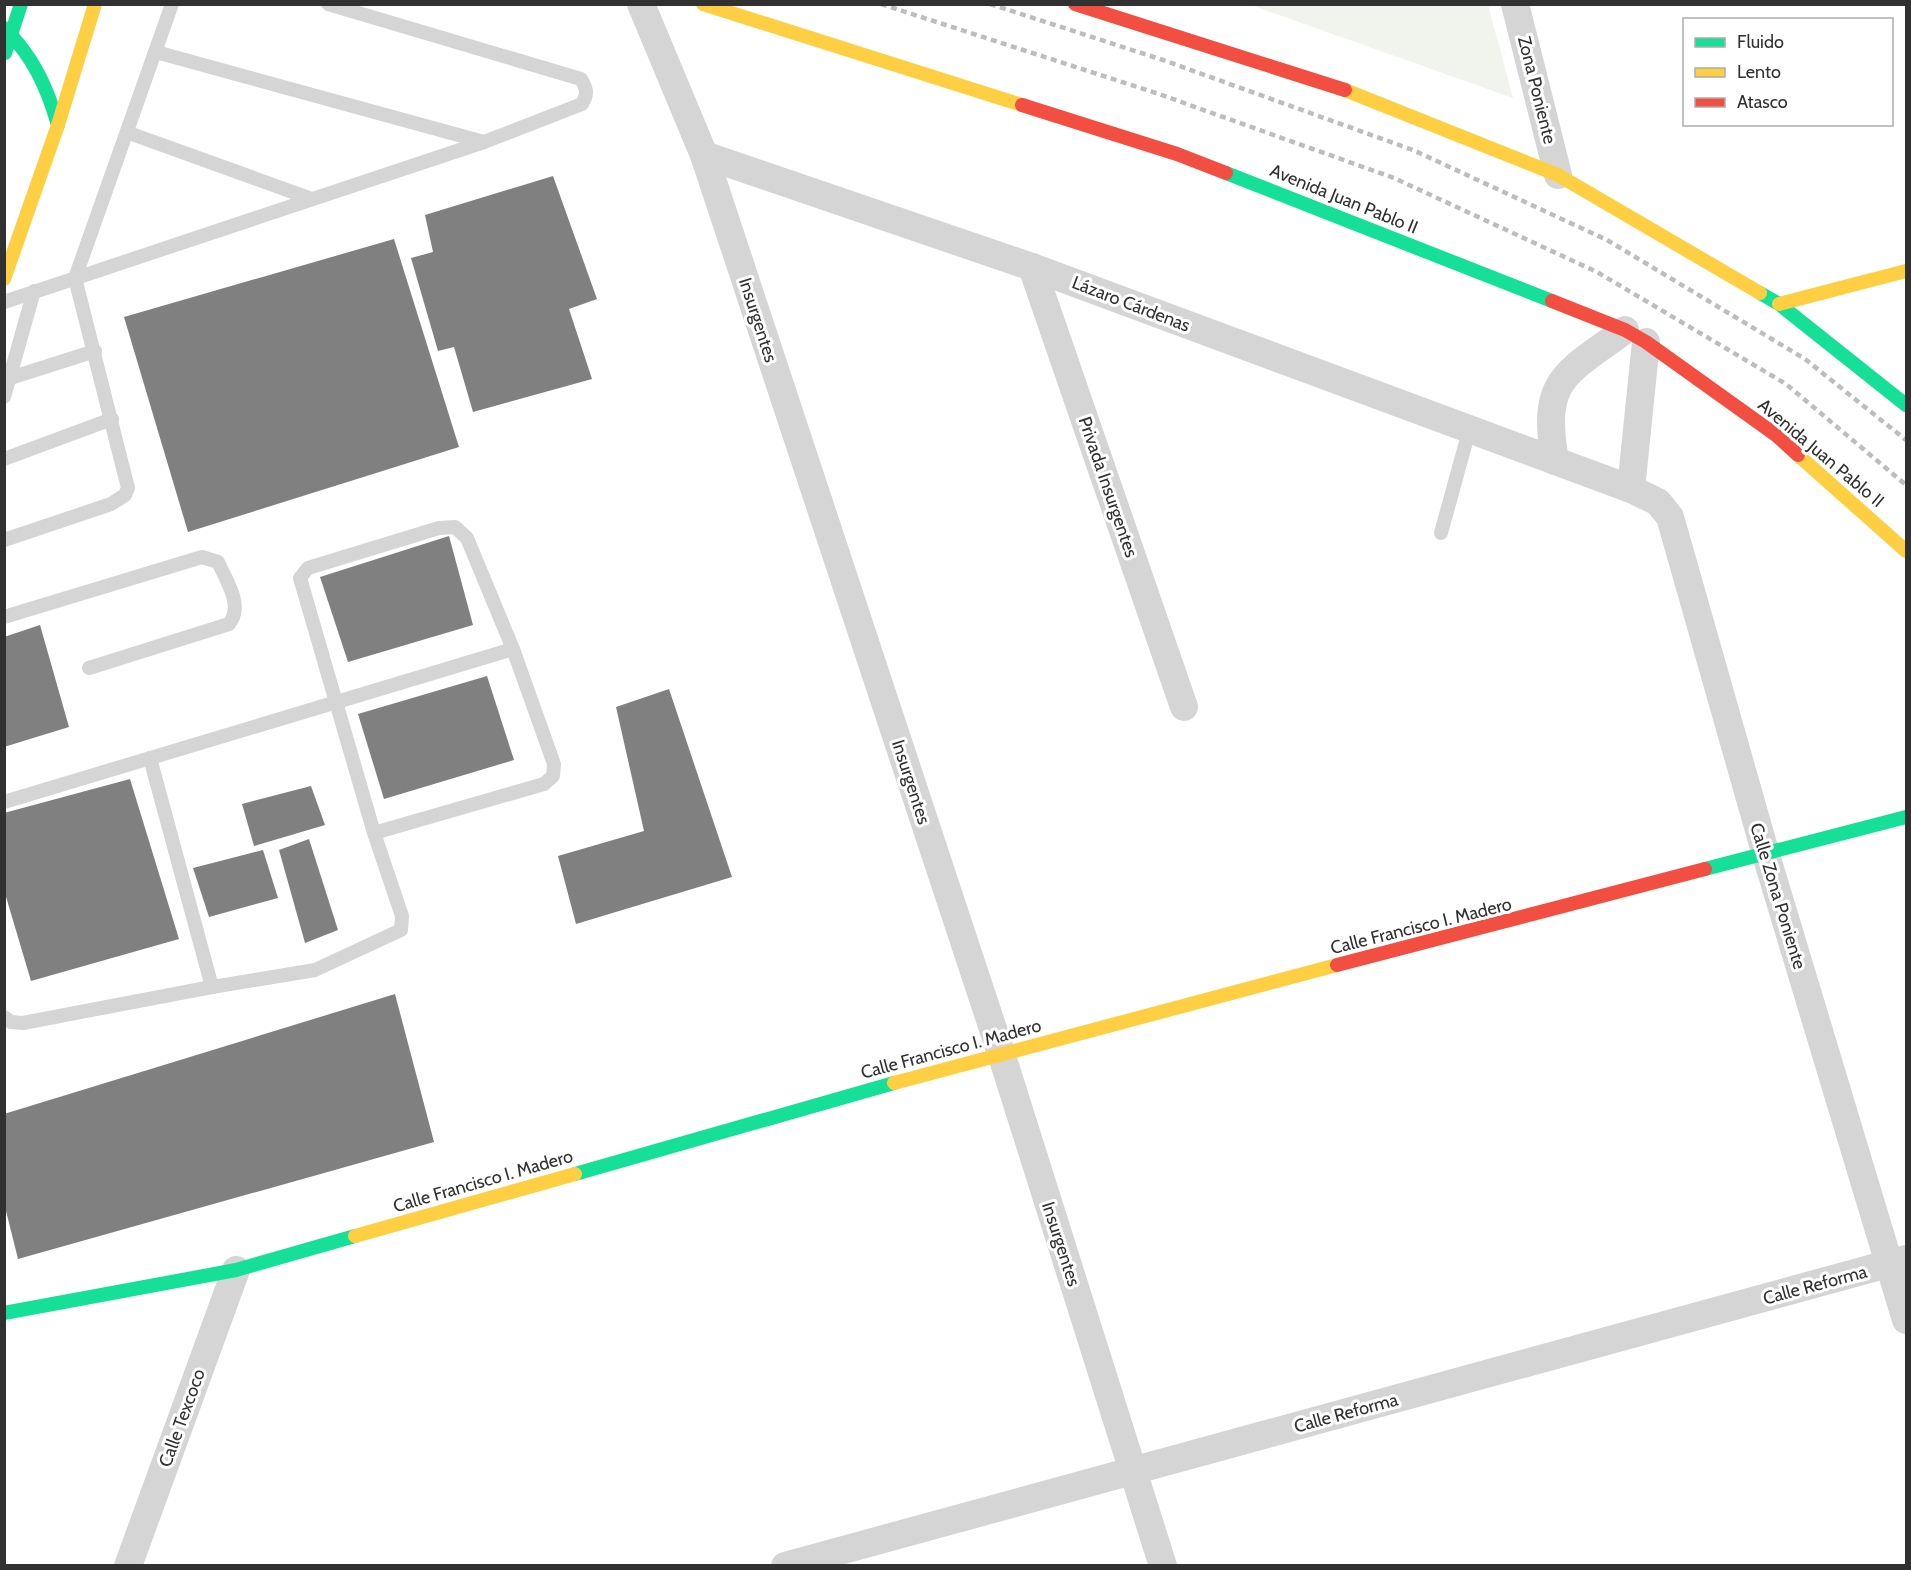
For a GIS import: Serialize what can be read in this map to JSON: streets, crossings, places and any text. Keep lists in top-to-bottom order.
{
  "streets": {
    "main road": ["Avenida Juan Pablo II", "Calle Francisco I. Madero"],
    "street": [
      "Zona Poniente",
      "Lázaro Cárdenas",
      "Insurgentes",
      "Privada Insurgentes",
      "Calle Zona Poniente",
      "Calle Reforma",
      "Calle Texcoco"
    ]
  },
  "crossings": [
    ["Lázaro Cárdenas", "Insurgentes"],
    ["Lázaro Cárdenas", "Privada Insurgentes"],
    ["Lázaro Cárdenas", "Calle Zona Poniente"],
    ["Insurgentes", "Calle Francisco I. Madero"],
    ["Insurgentes", "Calle Reforma"],
    ["Calle Zona Poniente", "Calle Francisco I. Madero"],
    ["Calle Zona Poniente", "Calle Reforma"],
    ["Calle Francisco I. Madero", "Calle Texcoco"]
  ],
  "legend": ["Fluido", "Lento", "Atasco"]
}
